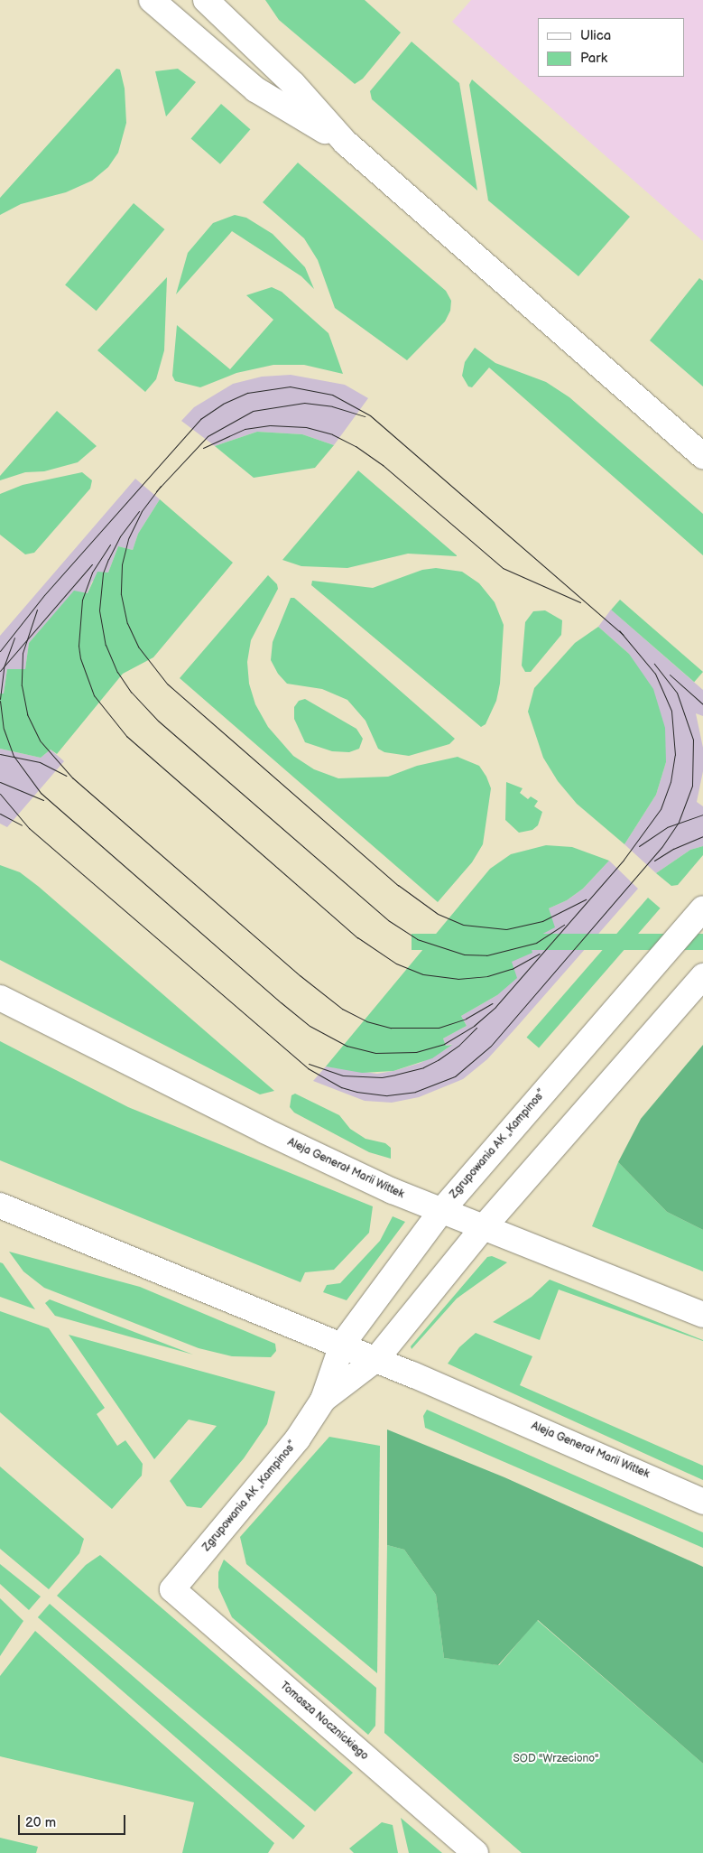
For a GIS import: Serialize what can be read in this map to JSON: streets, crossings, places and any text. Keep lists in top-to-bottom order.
{
  "streets": {
    "street": ["Zgrupowania AK „Kampinos”", "Aleja Generał Marii Wittek", "Tomasza Nocznickiego"]
  },
  "crossings": [
    ["Zgrupowania AK „Kampinos”", "Aleja Generał Marii Wittek"],
    ["Zgrupowania AK „Kampinos”", "Tomasza Nocznickiego"]
  ],
  "parks": ["SOD \"Wrzeciono\""],
  "legend": ["Ulica", "Park"],
  "scale_bar": "20 m"
}
